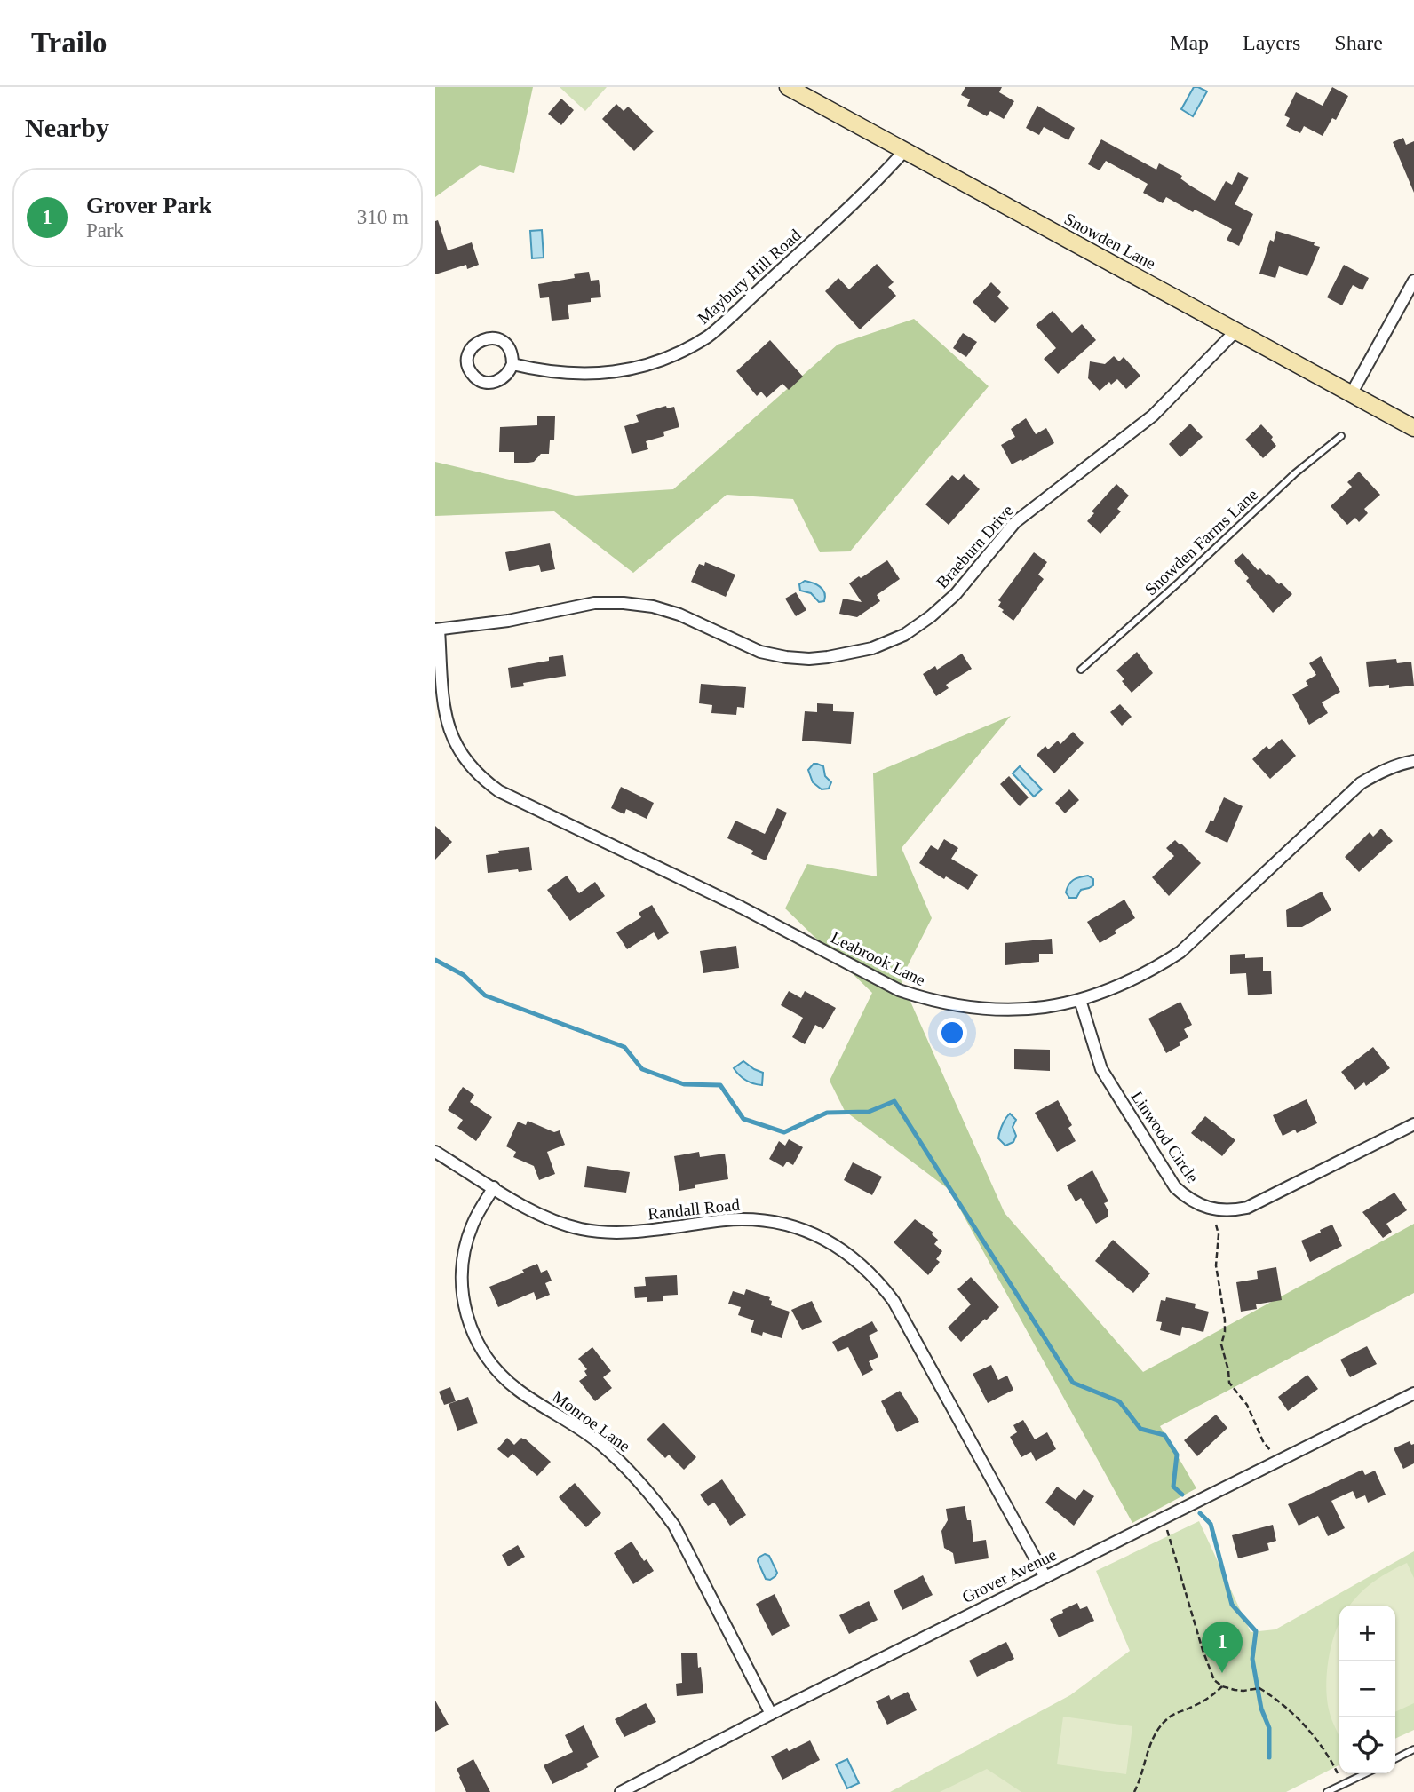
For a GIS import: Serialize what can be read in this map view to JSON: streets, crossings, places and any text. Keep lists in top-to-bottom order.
{
  "streets": {
    "street": [
      "Snowden Lane",
      "Maybury Hill Road",
      "Braeburn Drive",
      "Leabrook Lane",
      "Linwood Circle",
      "Randall Road",
      "Monroe Lane",
      "Grover Avenue"
    ],
    "lane": ["Snowden Farms Lane"]
  },
  "crossings": [
    ["Snowden Lane", "Maybury Hill Road"],
    ["Snowden Lane", "Braeburn Drive"],
    ["Braeburn Drive", "Leabrook Lane"],
    ["Leabrook Lane", "Linwood Circle"],
    ["Randall Road", "Monroe Lane"],
    ["Randall Road", "Grover Avenue"],
    ["Monroe Lane", "Grover Avenue"]
  ],
  "page": {
    "header": "Trailo",
    "nav": ["Map", "Layers", "Share"],
    "heading": "Nearby",
    "list": [
      {
        "mark": "1",
        "name": "Grover Park",
        "note": "Park",
        "value": "310 m"
      }
    ],
    "map_buttons": ["+", "−"],
    "pins": "1"
  }
}
